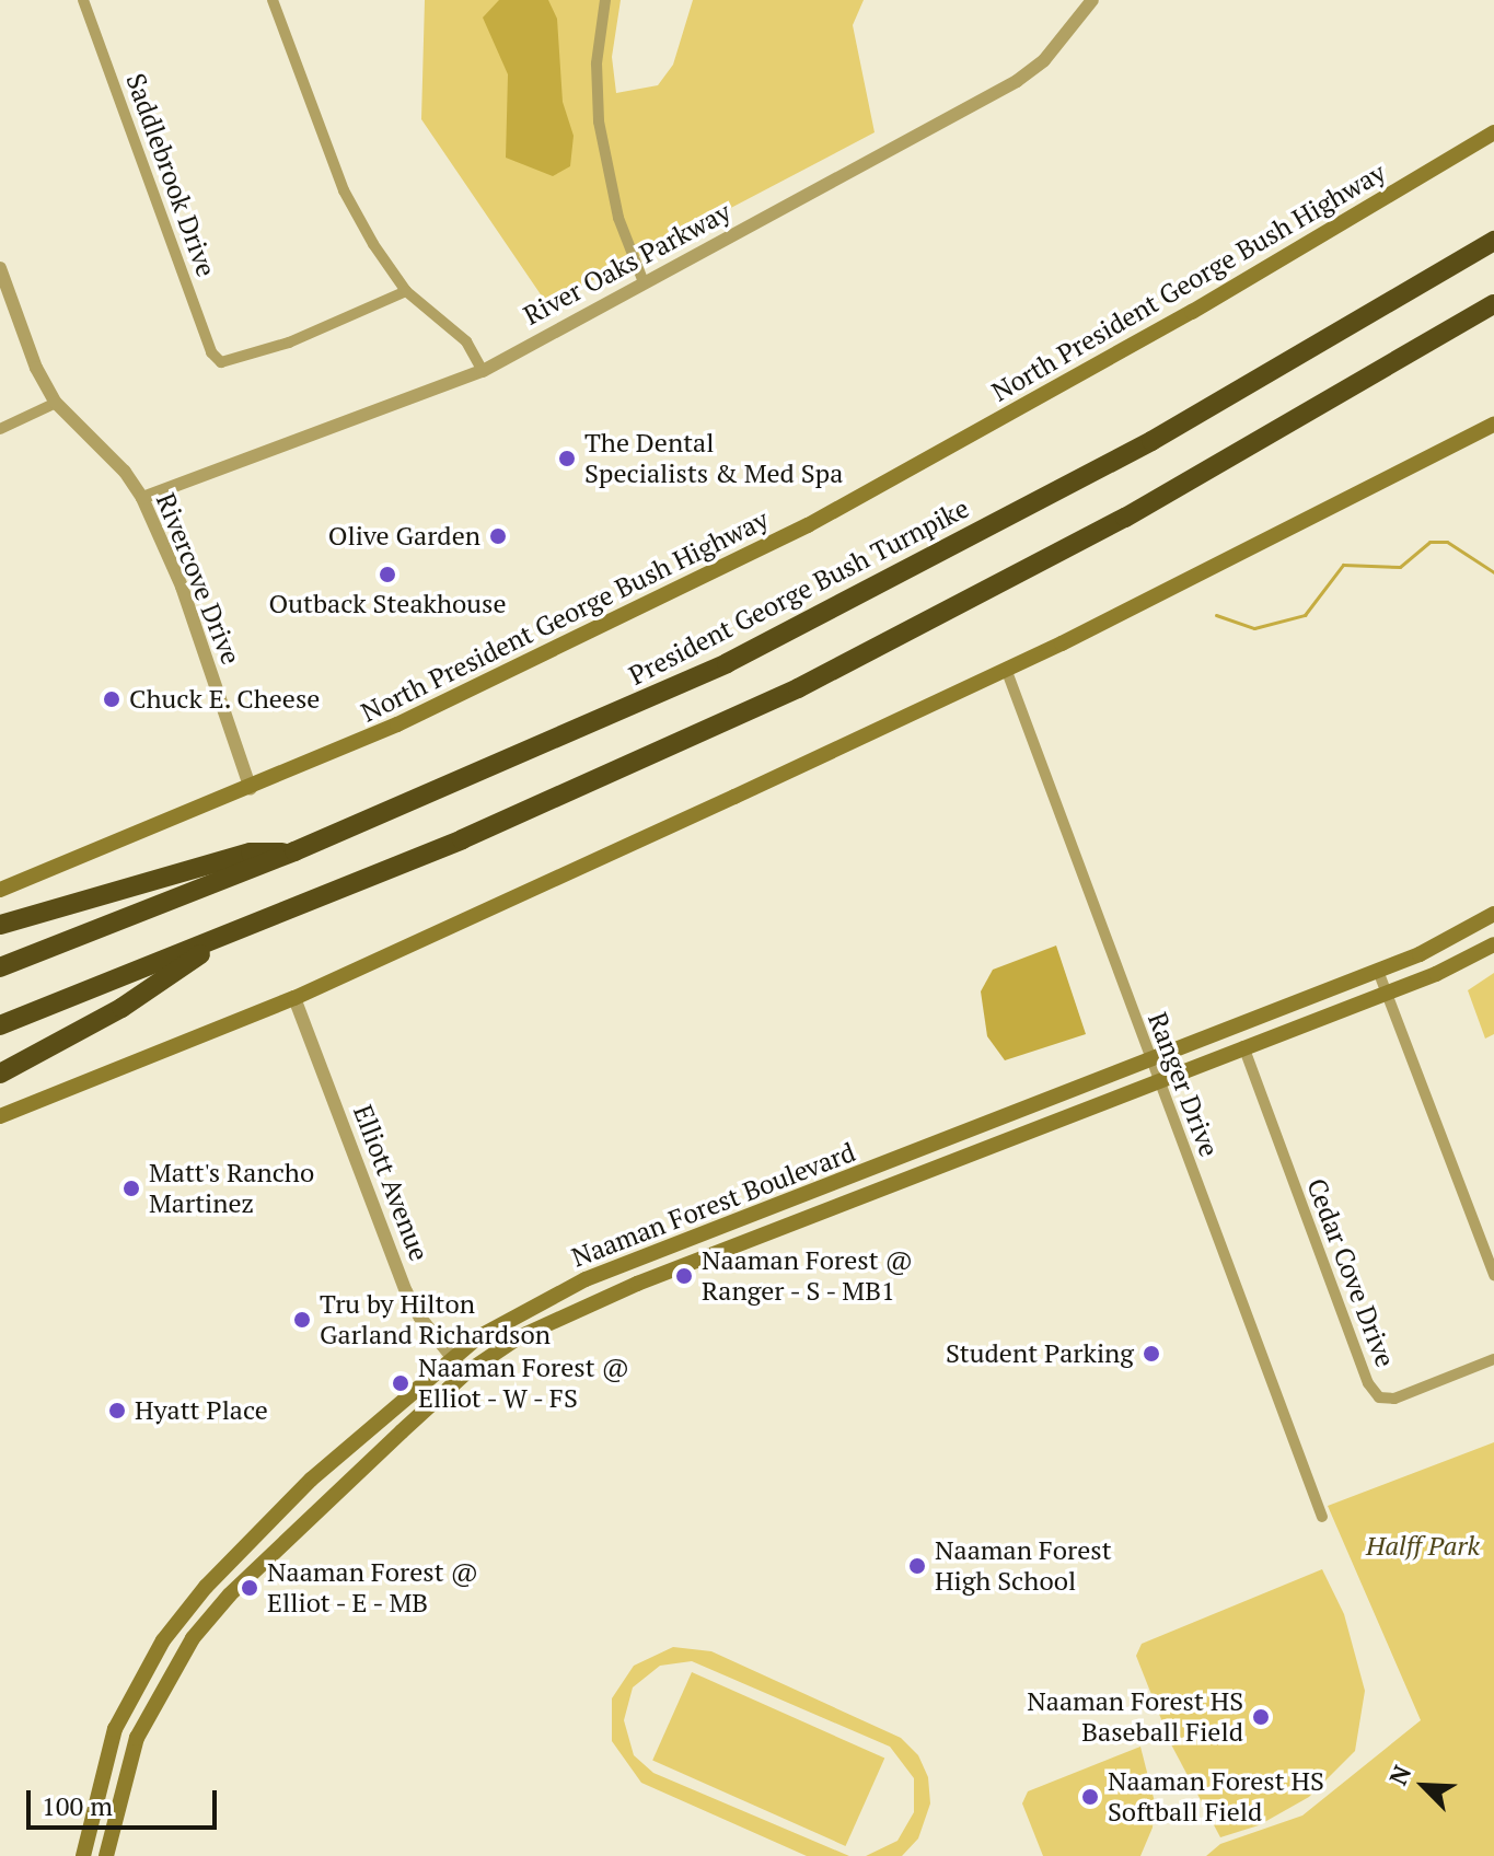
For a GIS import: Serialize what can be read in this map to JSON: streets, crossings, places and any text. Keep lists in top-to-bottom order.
{
  "streets": {
    "highway": ["President George Bush Turnpike"],
    "main road": ["North President George Bush Highway", "Naaman Forest Boulevard"],
    "street": [
      "Saddlebrook Drive",
      "River Oaks Parkway",
      "Rivercove Drive",
      "Ranger Drive",
      "Elliott Avenue",
      "Cedar Cove Drive"
    ]
  },
  "crossings": [
    ["River Oaks Parkway", "Rivercove Drive"],
    ["North President George Bush Highway", "Rivercove Drive"],
    ["Ranger Drive", "Naaman Forest Boulevard"],
    ["Elliott Avenue", "Naaman Forest Boulevard"],
    ["Naaman Forest Boulevard", "Cedar Cove Drive"]
  ],
  "parks": ["Halff Park"],
  "places": [
    "The Dental Specialists & Med Spa",
    "Olive Garden",
    "Outback Steakhouse",
    "Chuck E. Cheese",
    "Matt's Rancho Martinez",
    "Naaman Forest @ Ranger - S - MB1",
    "Tru by Hilton Garland Richardson",
    "Student Parking",
    "Naaman Forest @ Elliot - W - FS",
    "Hyatt Place",
    "Naaman Forest High School",
    "Naaman Forest @ Elliot - E - MB",
    "Naaman Forest HS Baseball Field",
    "Naaman Forest HS Softball Field"
  ],
  "scale_bar": "100 m",
  "north": "top left"
}
